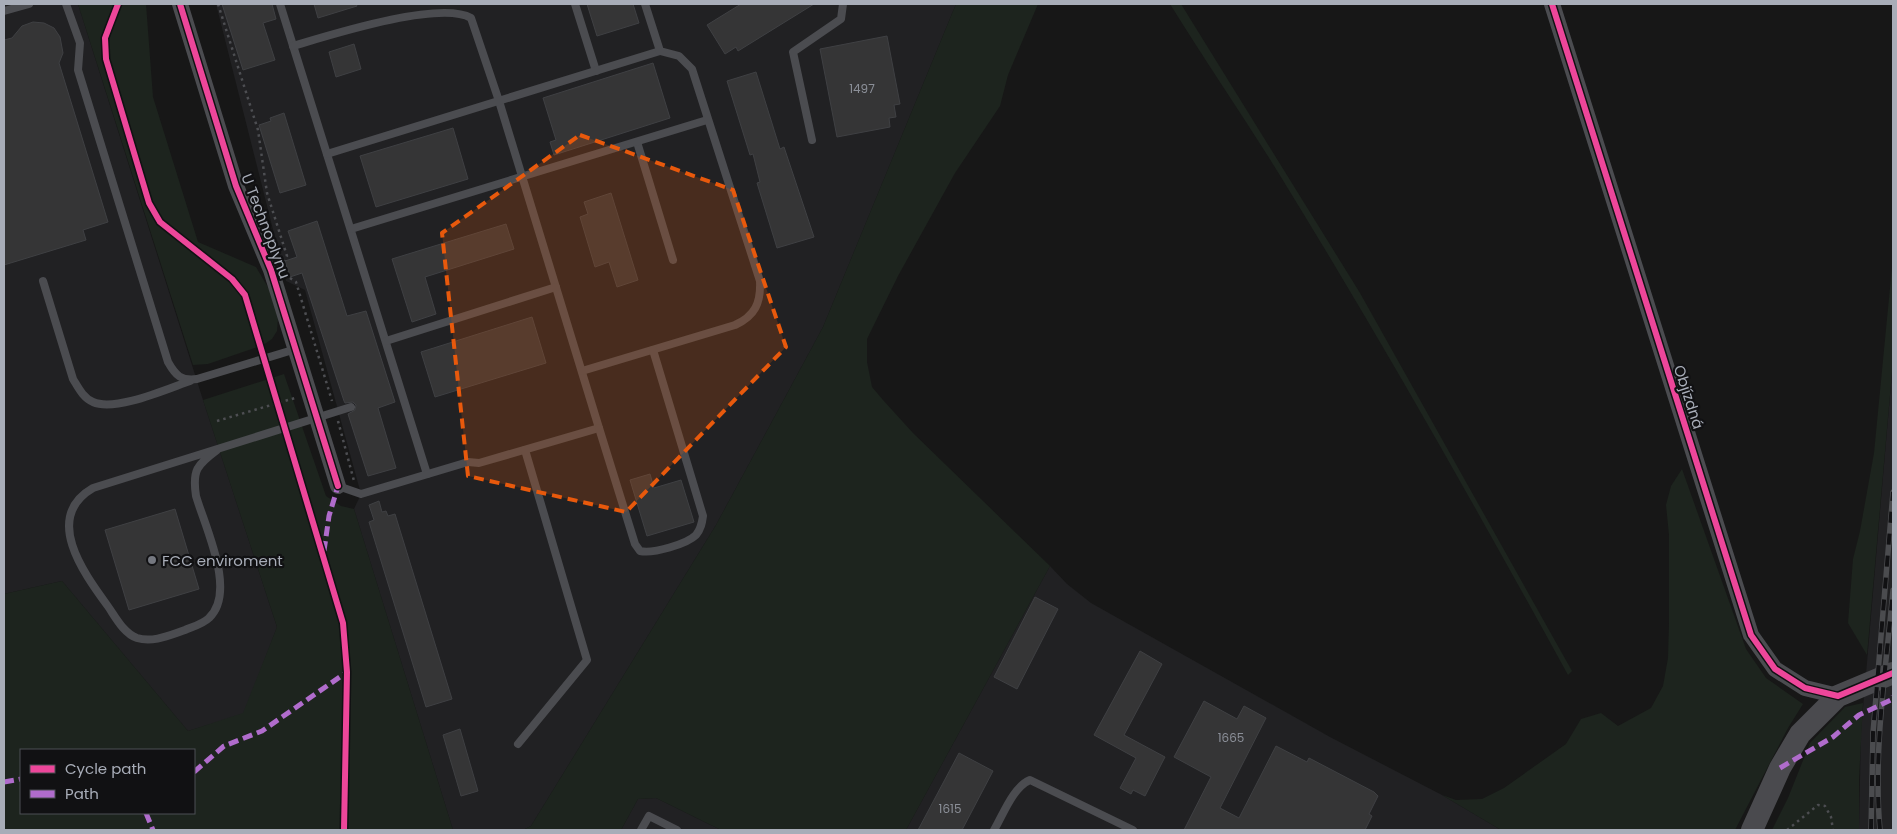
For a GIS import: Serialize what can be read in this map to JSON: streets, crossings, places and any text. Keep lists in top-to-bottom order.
{
  "streets": {
    "street": ["U Technoplynu", "Objízdná"]
  },
  "places": ["FCC enviroment"],
  "house_numbers": ["1497", "1665", "1615"],
  "legend": ["Cycle path", "Path"]
}
